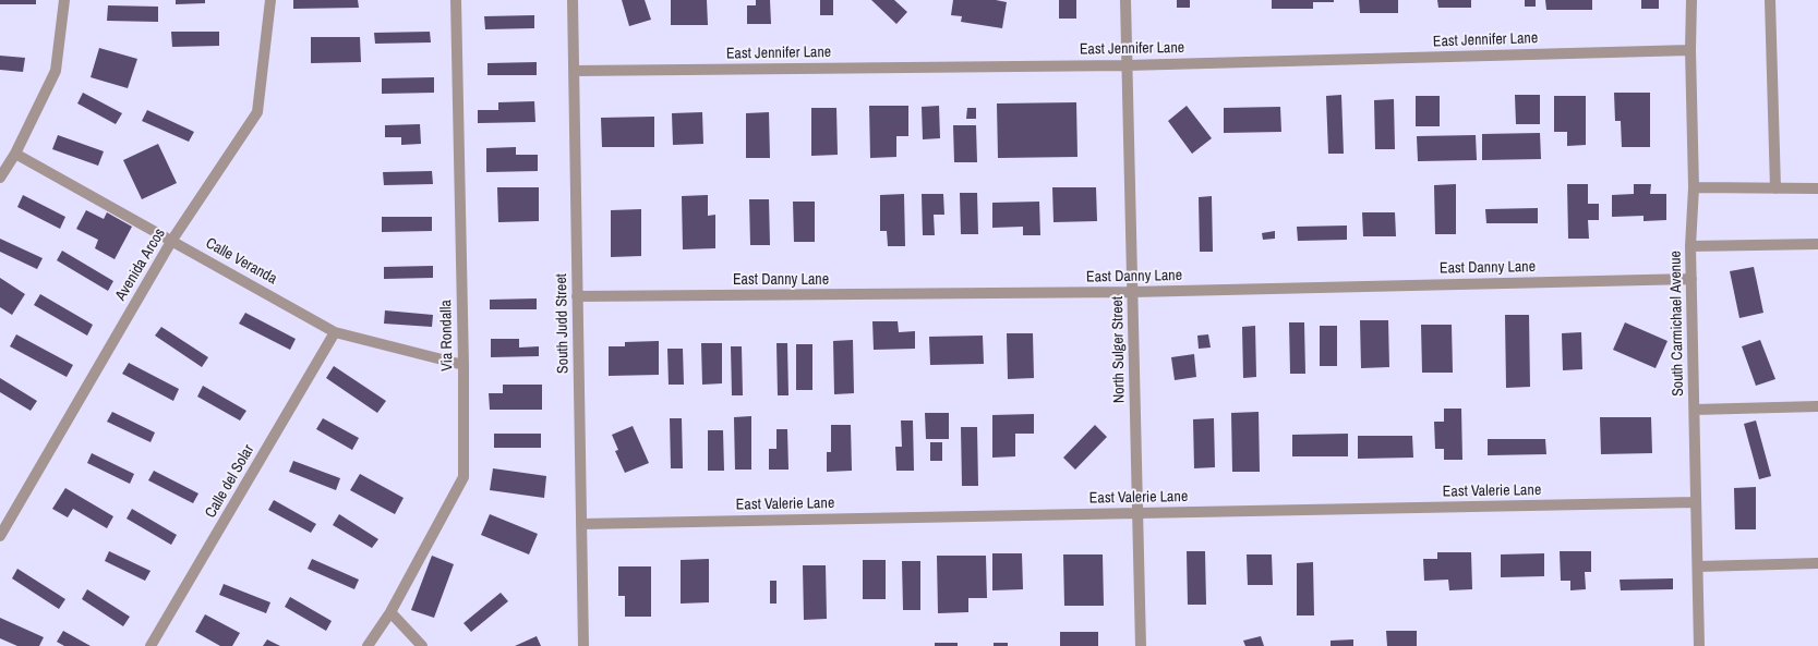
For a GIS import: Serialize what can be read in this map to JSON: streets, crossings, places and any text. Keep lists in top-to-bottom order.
{
  "streets": {
    "street": [
      "East Jennifer Lane",
      "Calle Veranda",
      "Avenida Arcos",
      "East Danny Lane",
      "South Judd Street",
      "South Carmichael Avenue",
      "Via Rondalla",
      "North Sulger Street",
      "Calle del Solar",
      "East Valerie Lane"
    ]
  },
  "crossings": [
    ["East Jennifer Lane", "South Judd Street"],
    ["East Jennifer Lane", "South Carmichael Avenue"],
    ["East Jennifer Lane", "North Sulger Street"],
    ["Calle Veranda", "Avenida Arcos"],
    ["Calle Veranda", "Via Rondalla"],
    ["Calle Veranda", "Calle del Solar"],
    ["East Danny Lane", "South Judd Street"],
    ["East Danny Lane", "South Carmichael Avenue"],
    ["East Danny Lane", "North Sulger Street"],
    ["South Judd Street", "East Valerie Lane"],
    ["South Carmichael Avenue", "East Valerie Lane"],
    ["North Sulger Street", "East Valerie Lane"]
  ]
}
